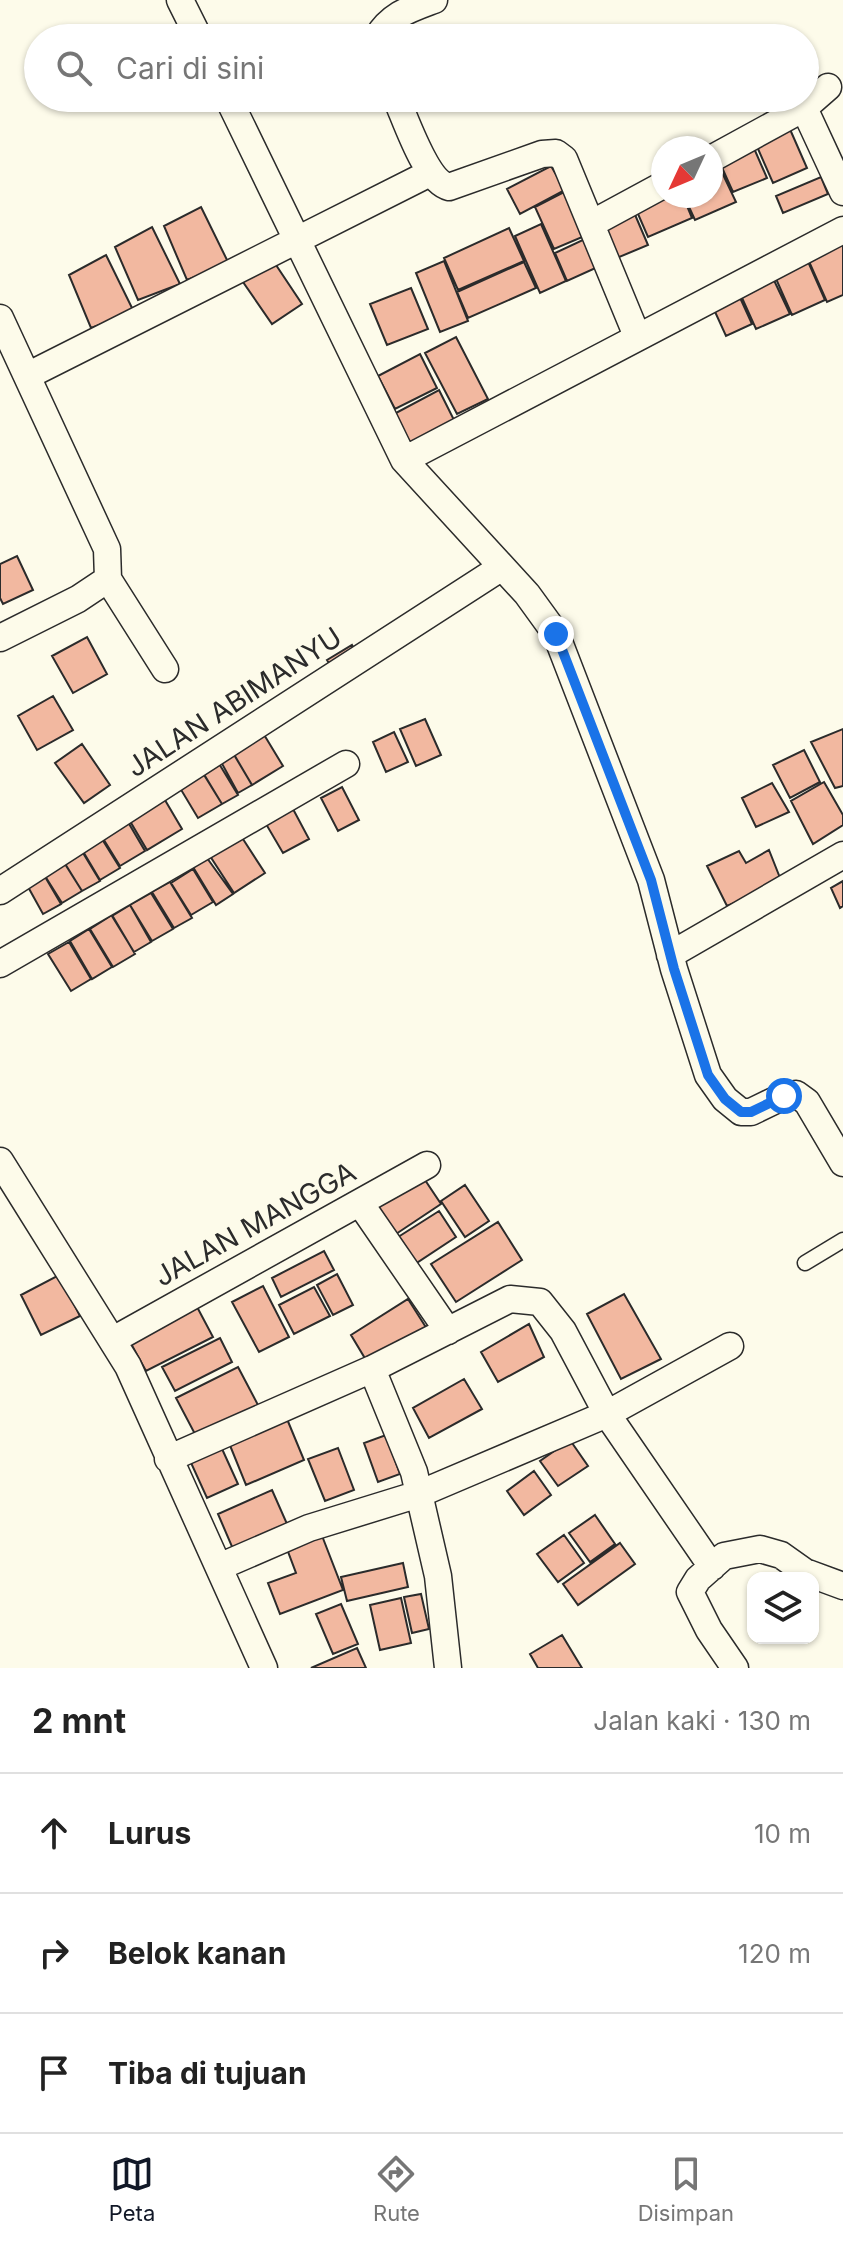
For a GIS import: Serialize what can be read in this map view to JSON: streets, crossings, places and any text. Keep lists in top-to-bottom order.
{
  "streets": {
    "street": ["JALAN ABIMANYU", "JALAN MANGGA"]
  },
  "north": "bottom left",
  "page": {
    "search": "Cari di sini",
    "heading": ["2 mnt", "Jalan kaki · 130 m"],
    "list": [
      ["Lurus", "10 m"],
      ["Belok kanan", "120 m"],
      "Tiba di tujuan"
    ],
    "nav": ["Peta", "Rute", "Disimpan"]
  }
}
